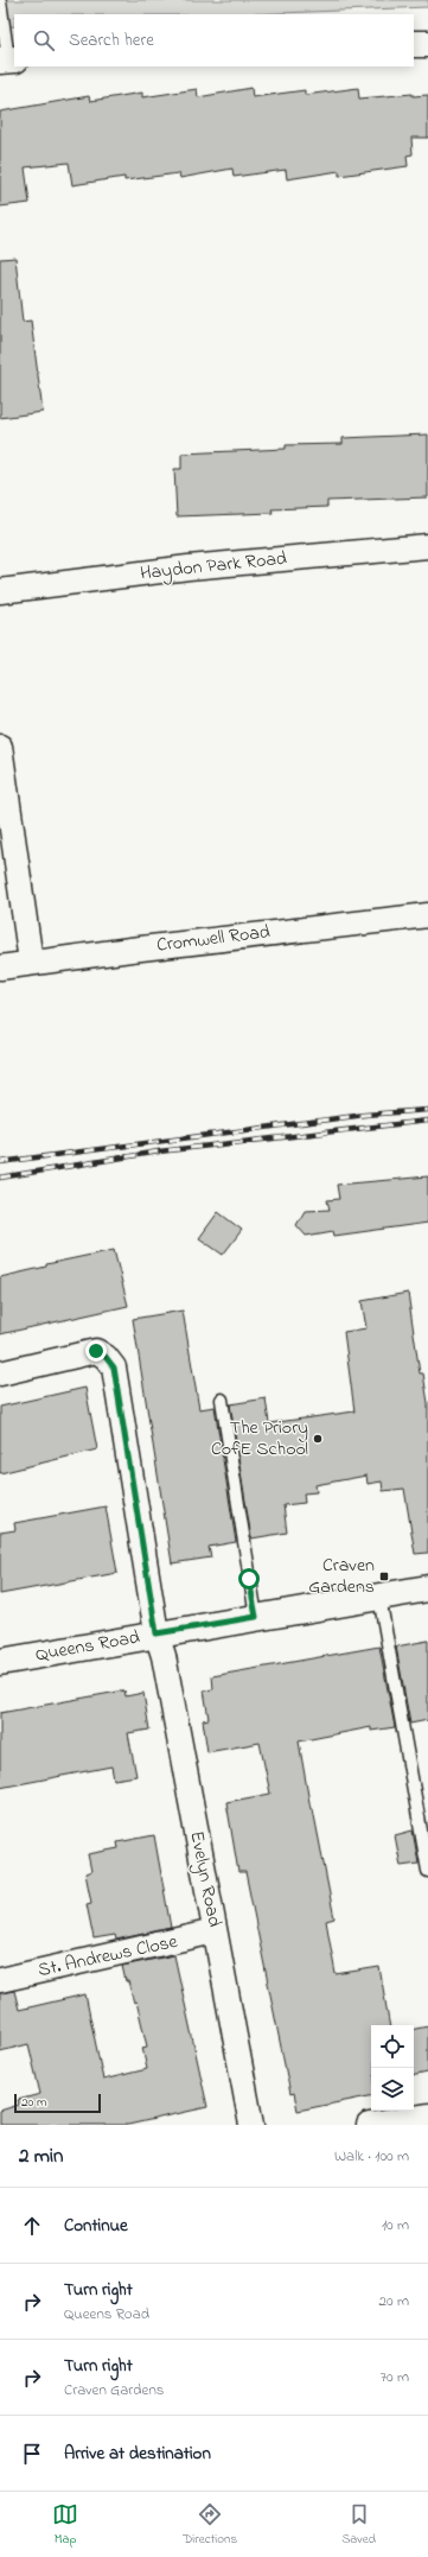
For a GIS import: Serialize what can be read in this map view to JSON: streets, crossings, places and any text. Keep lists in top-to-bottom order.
{
  "streets": {
    "street": [
      "Haydon Park Road",
      "Cromwell Road",
      "Queens Road",
      "Evelyn Road",
      "St. Andrews Close"
    ]
  },
  "crossings": [
    ["Queens Road", "Evelyn Road"],
    ["Evelyn Road", "St. Andrews Close"]
  ],
  "places": {
    "other": ["The Priory CofE School"],
    "transit": ["Craven Gardens"]
  },
  "scale_bar": "20 m",
  "page": {
    "search": "Search here",
    "scale": "20 m",
    "heading": ["2 min", "Walk · 100 m"],
    "list": [
      ["Continue", "10 m"],
      ["Turn right", "Queens Road", "20 m"],
      ["Turn right", "Craven Gardens", "70 m"],
      "Arrive at destination"
    ],
    "nav": ["Map", "Directions", "Saved"]
  }
}
